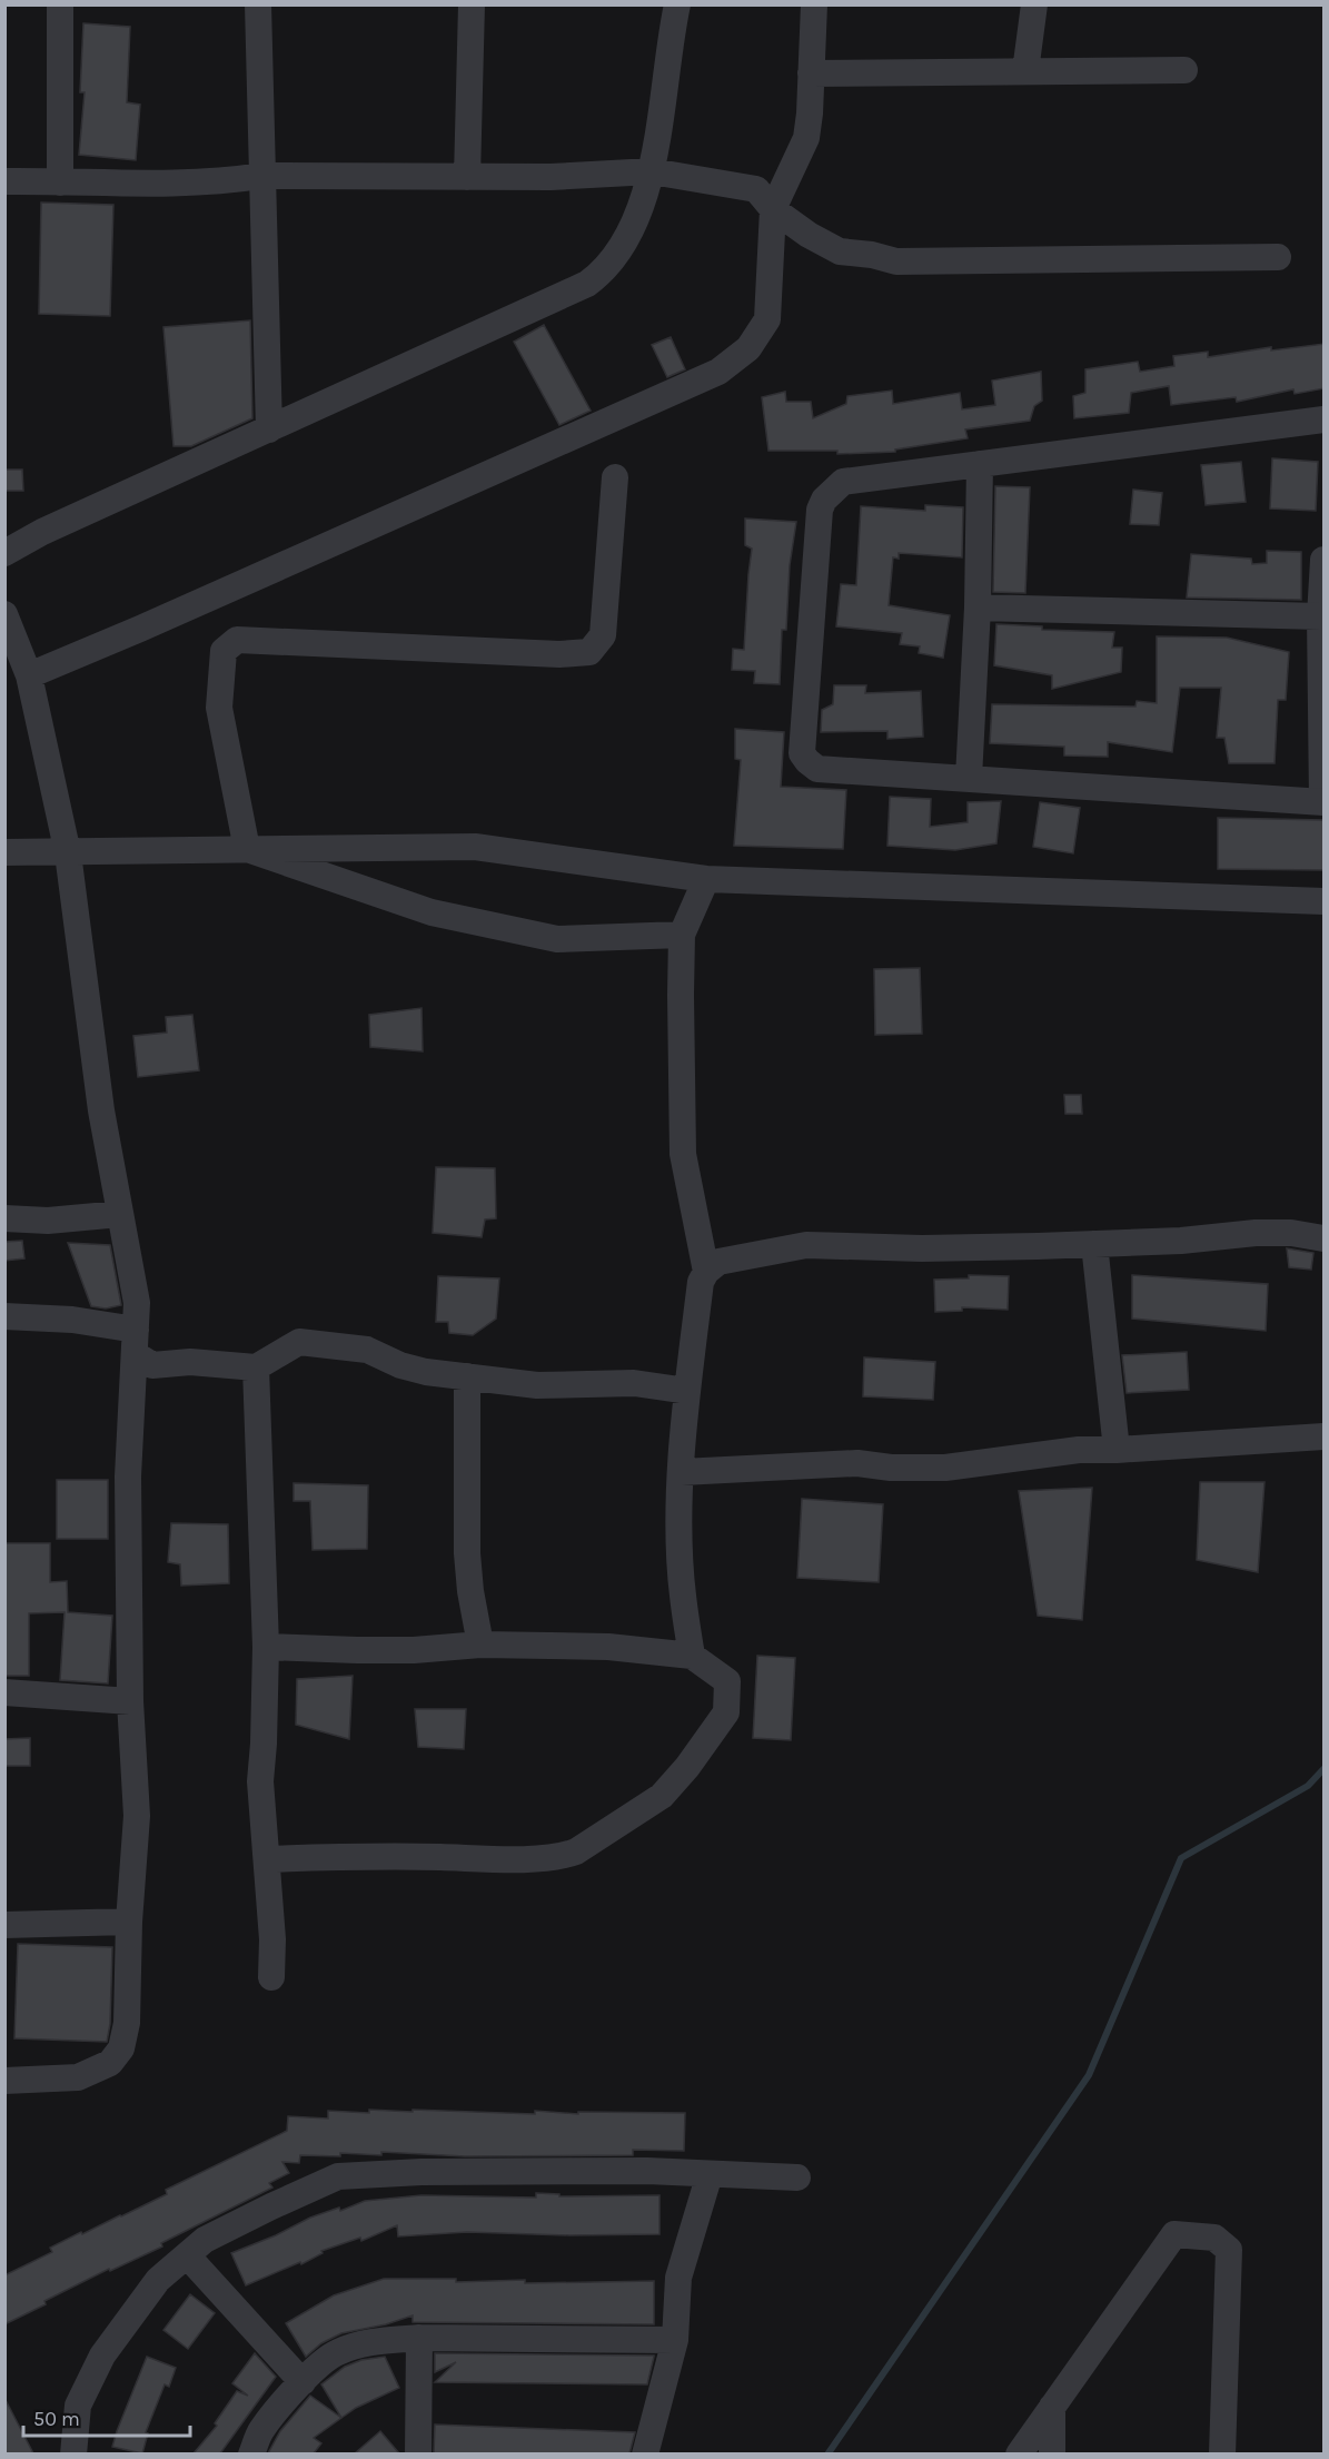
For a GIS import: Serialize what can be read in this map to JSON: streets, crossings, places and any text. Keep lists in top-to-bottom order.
{
  "scale_bar": "50 m"
}
